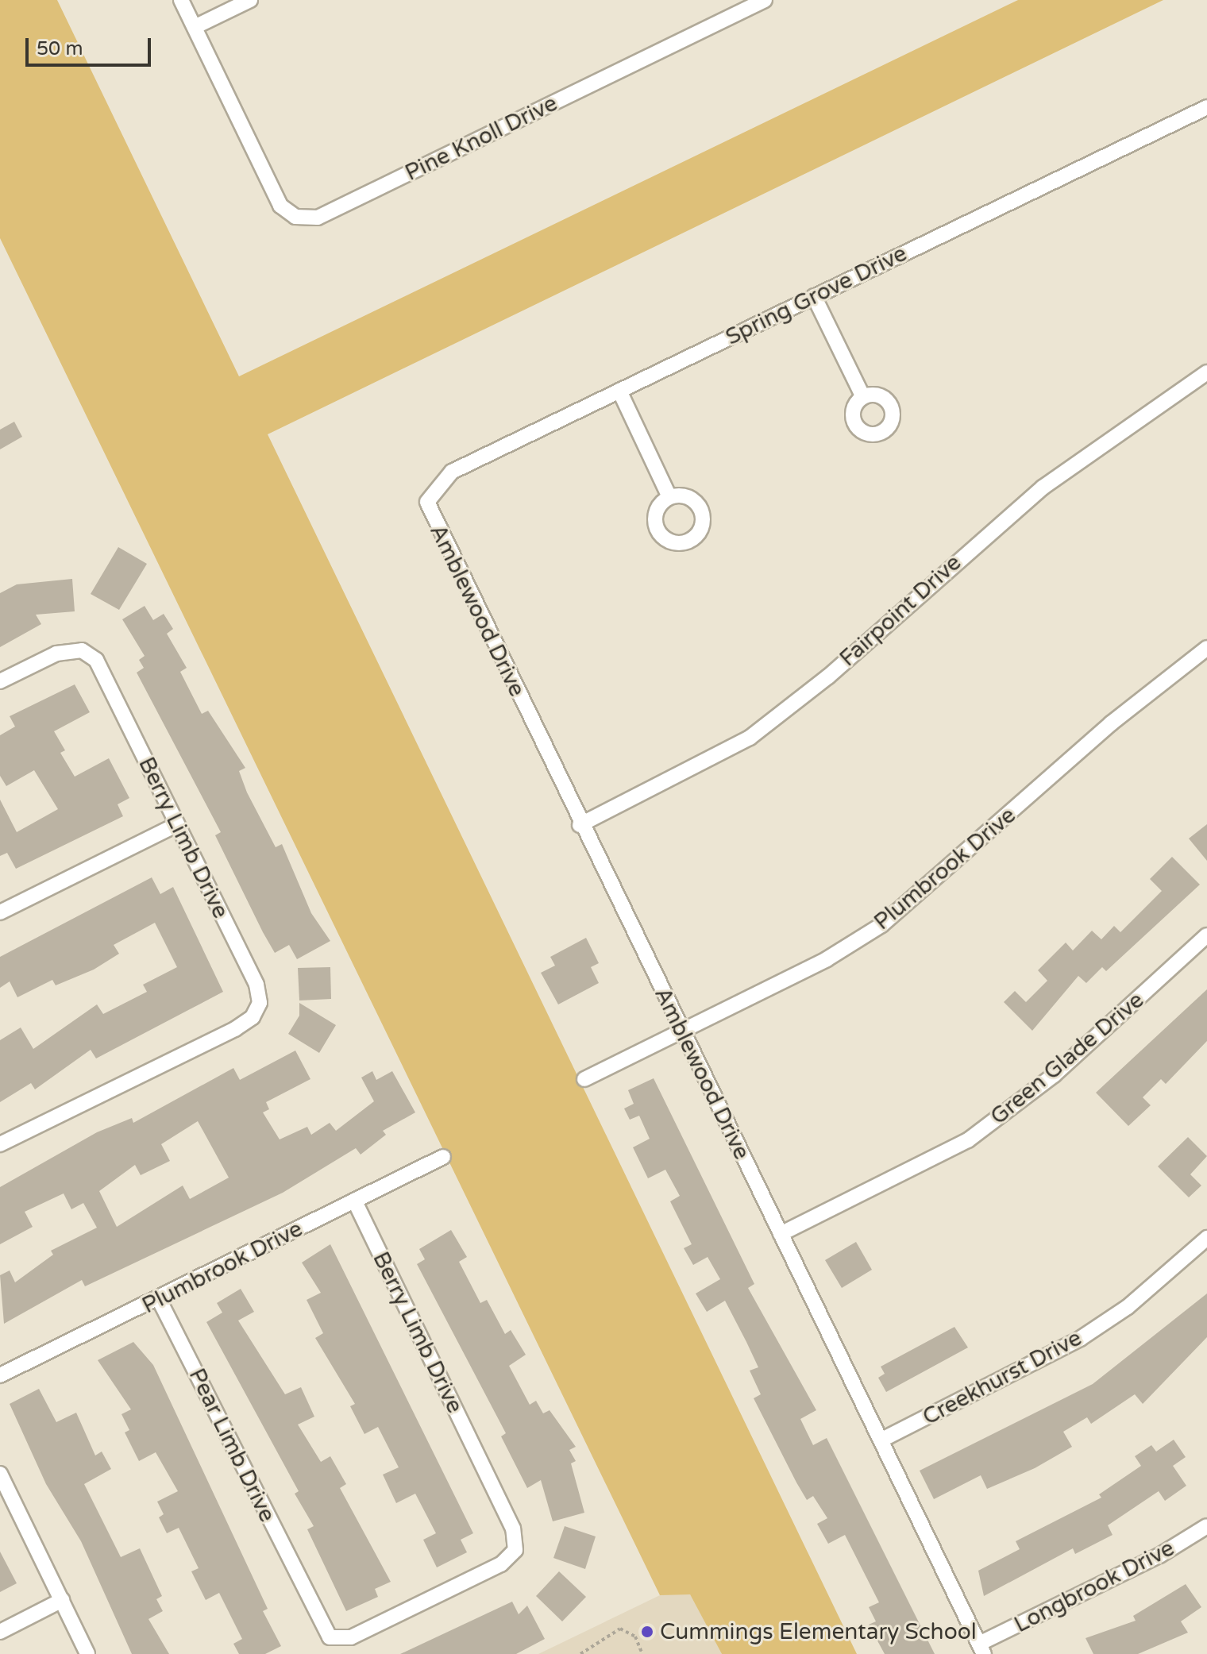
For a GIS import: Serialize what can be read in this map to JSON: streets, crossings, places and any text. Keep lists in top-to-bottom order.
{
  "streets": {
    "street": [
      "Pine Knoll Drive",
      "Spring Grove Drive",
      "Amblewood Drive",
      "Fairpoint Drive",
      "Berry Limb Drive",
      "Plumbrook Drive",
      "Green Glade Drive",
      "Creekhurst Drive",
      "Pear Limb Drive",
      "Longbrook Drive"
    ]
  },
  "crossings": [
    ["Spring Grove Drive", "Amblewood Drive"],
    ["Amblewood Drive", "Fairpoint Drive"],
    ["Amblewood Drive", "Plumbrook Drive"],
    ["Amblewood Drive", "Green Glade Drive"],
    ["Amblewood Drive", "Creekhurst Drive"],
    ["Amblewood Drive", "Longbrook Drive"],
    ["Berry Limb Drive", "Plumbrook Drive"],
    ["Berry Limb Drive", "Pear Limb Drive"],
    ["Plumbrook Drive", "Pear Limb Drive"]
  ],
  "places": ["Cummings Elementary School"],
  "scale_bar": "50 m"
}
